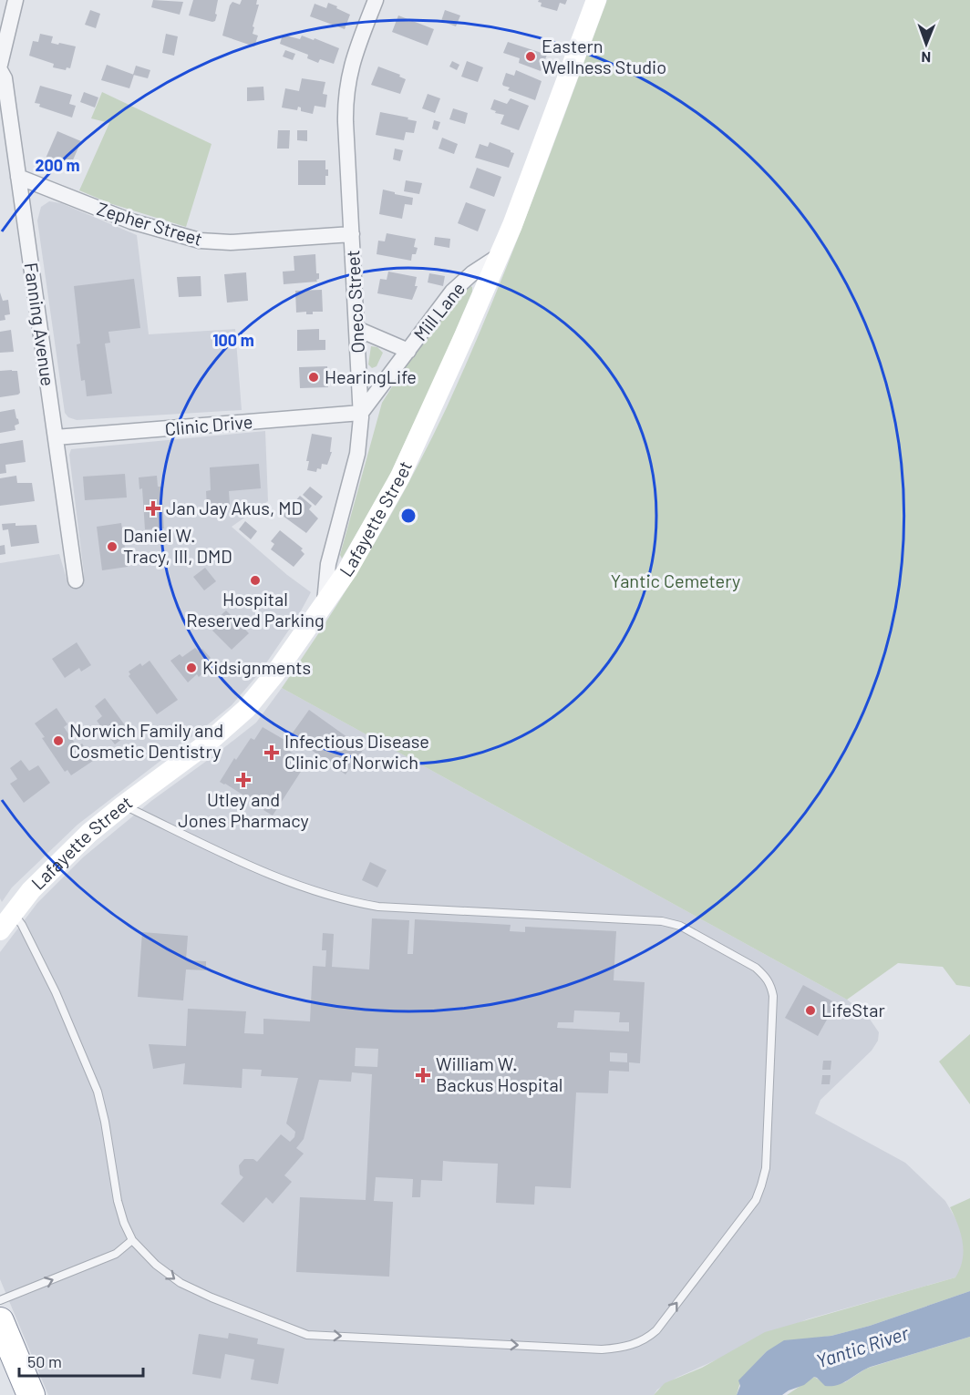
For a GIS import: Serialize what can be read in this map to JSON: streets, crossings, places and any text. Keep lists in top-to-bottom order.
{
  "streets": {
    "street": [
      "Zepher Street",
      "Oneco Street",
      "Mill Lane",
      "Fanning Avenue",
      "Clinic Drive",
      "Lafayette Street"
    ]
  },
  "crossings": [
    ["Zepher Street", "Oneco Street"],
    ["Zepher Street", "Fanning Avenue"],
    ["Oneco Street", "Mill Lane"],
    ["Oneco Street", "Clinic Drive"],
    ["Oneco Street", "Lafayette Street"],
    ["Mill Lane", "Clinic Drive"],
    ["Mill Lane", "Lafayette Street"],
    ["Fanning Avenue", "Clinic Drive"]
  ],
  "water": ["Yantic River"],
  "parks": ["Yantic Cemetery"],
  "places": {
    "other": [
      "Eastern Wellness Studio",
      "HearingLife",
      "Daniel W. Tracy, III, DMD",
      "Hospital Reserved Parking",
      "Kidsignments",
      "Norwich Family and Cosmetic Dentistry",
      "LifeStar"
    ],
    "health": [
      "Jan Jay Akus, MD",
      "Infectious Disease Clinic of Norwich",
      "Utley and Jones Pharmacy",
      "William W. Backus Hospital"
    ]
  },
  "scale_bar": "50 m",
  "north": "bottom",
  "rings": ["200 m", "100 m"]
}
